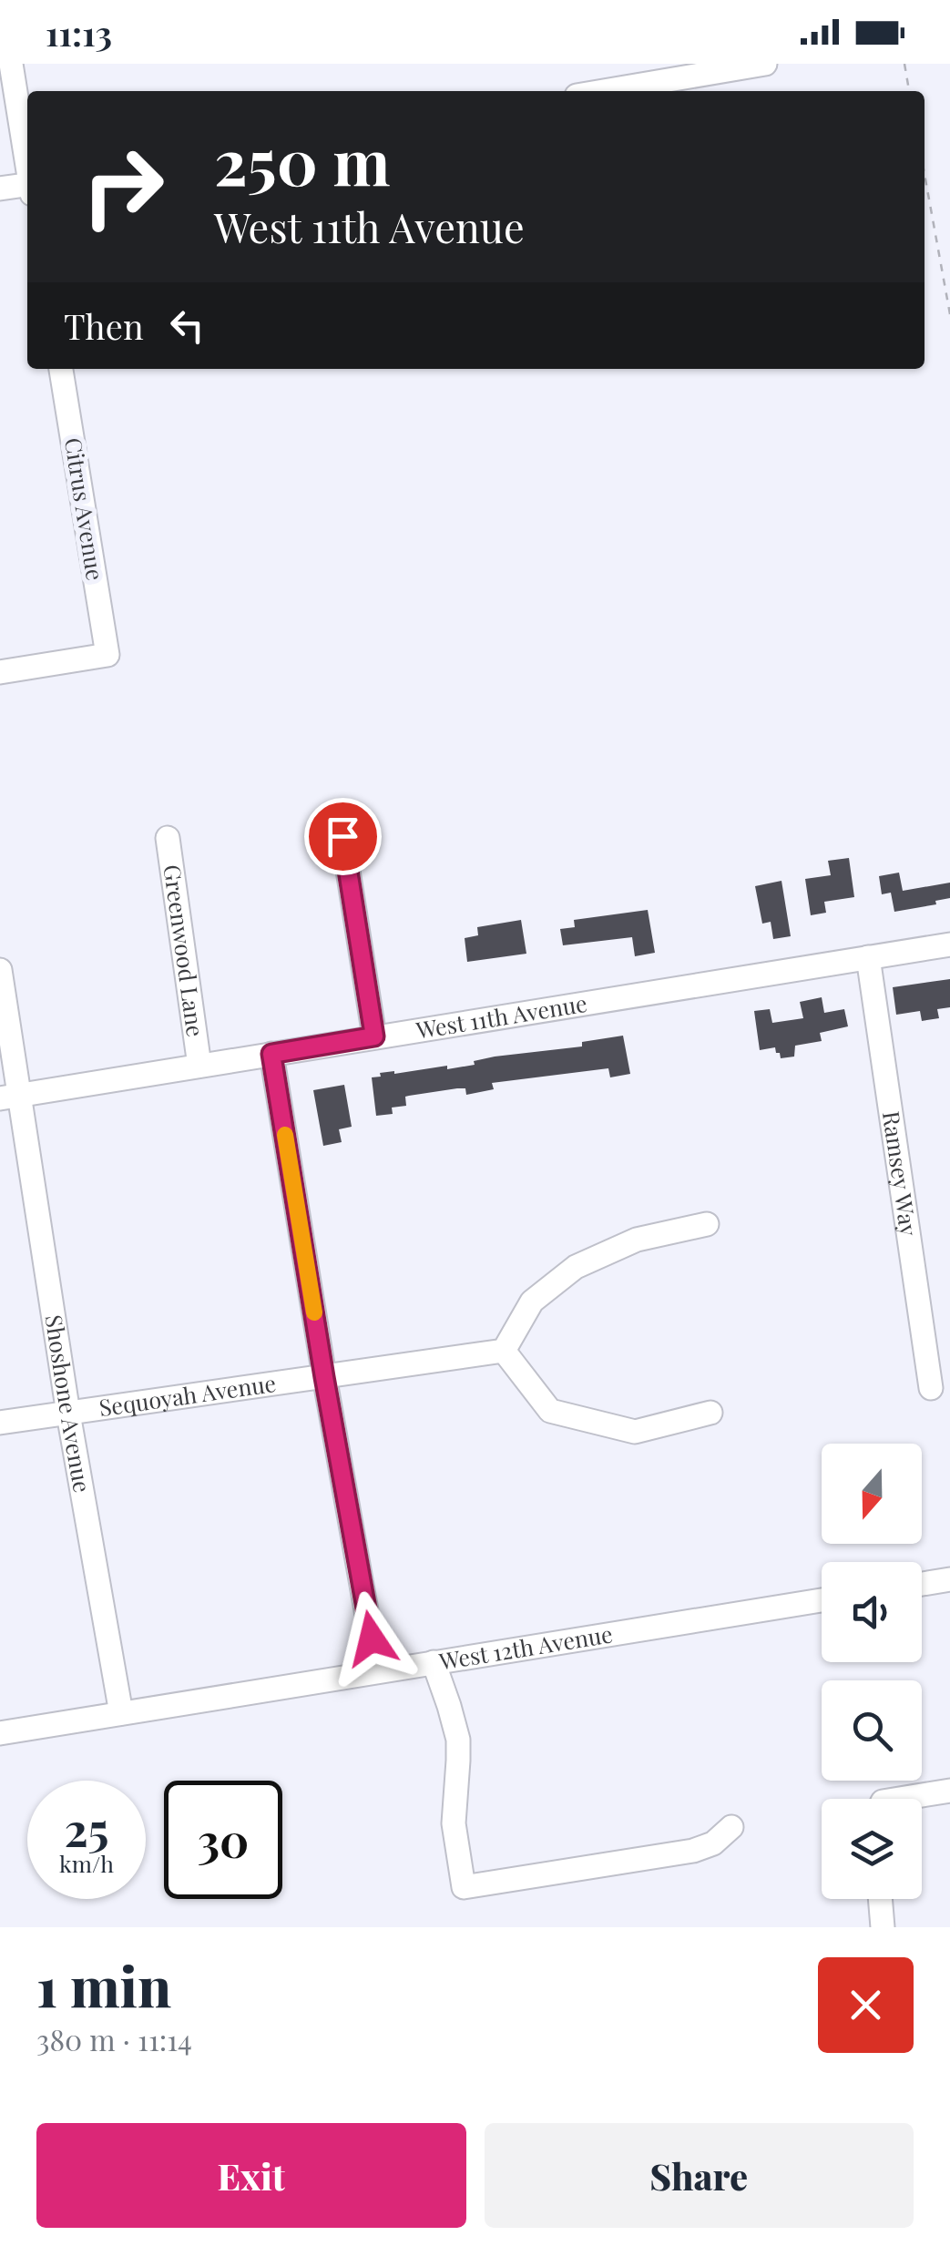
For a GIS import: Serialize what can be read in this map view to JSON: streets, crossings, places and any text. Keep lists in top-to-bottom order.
{
  "streets": {
    "street": [
      "Citrus Avenue",
      "Greenwood Lane",
      "West 11th Avenue",
      "Ramsey Way",
      "Sequoyah Avenue",
      "Shoshone Avenue",
      "West 12th Avenue"
    ]
  },
  "crossings": [
    ["Greenwood Lane", "West 11th Avenue"],
    ["West 11th Avenue", "Ramsey Way"],
    ["West 11th Avenue", "Shoshone Avenue"],
    ["Sequoyah Avenue", "Shoshone Avenue"],
    ["Shoshone Avenue", "West 12th Avenue"]
  ],
  "north": "bottom",
  "page": {
    "status": "11:13",
    "turn": ["250 m", "West 11th Avenue"],
    "then": "Then",
    "speed": "25 km/h",
    "limit": "30",
    "heading": ["1 min", "380 m · 11:14"],
    "buttons": ["Exit", "Share"]
  }
}
